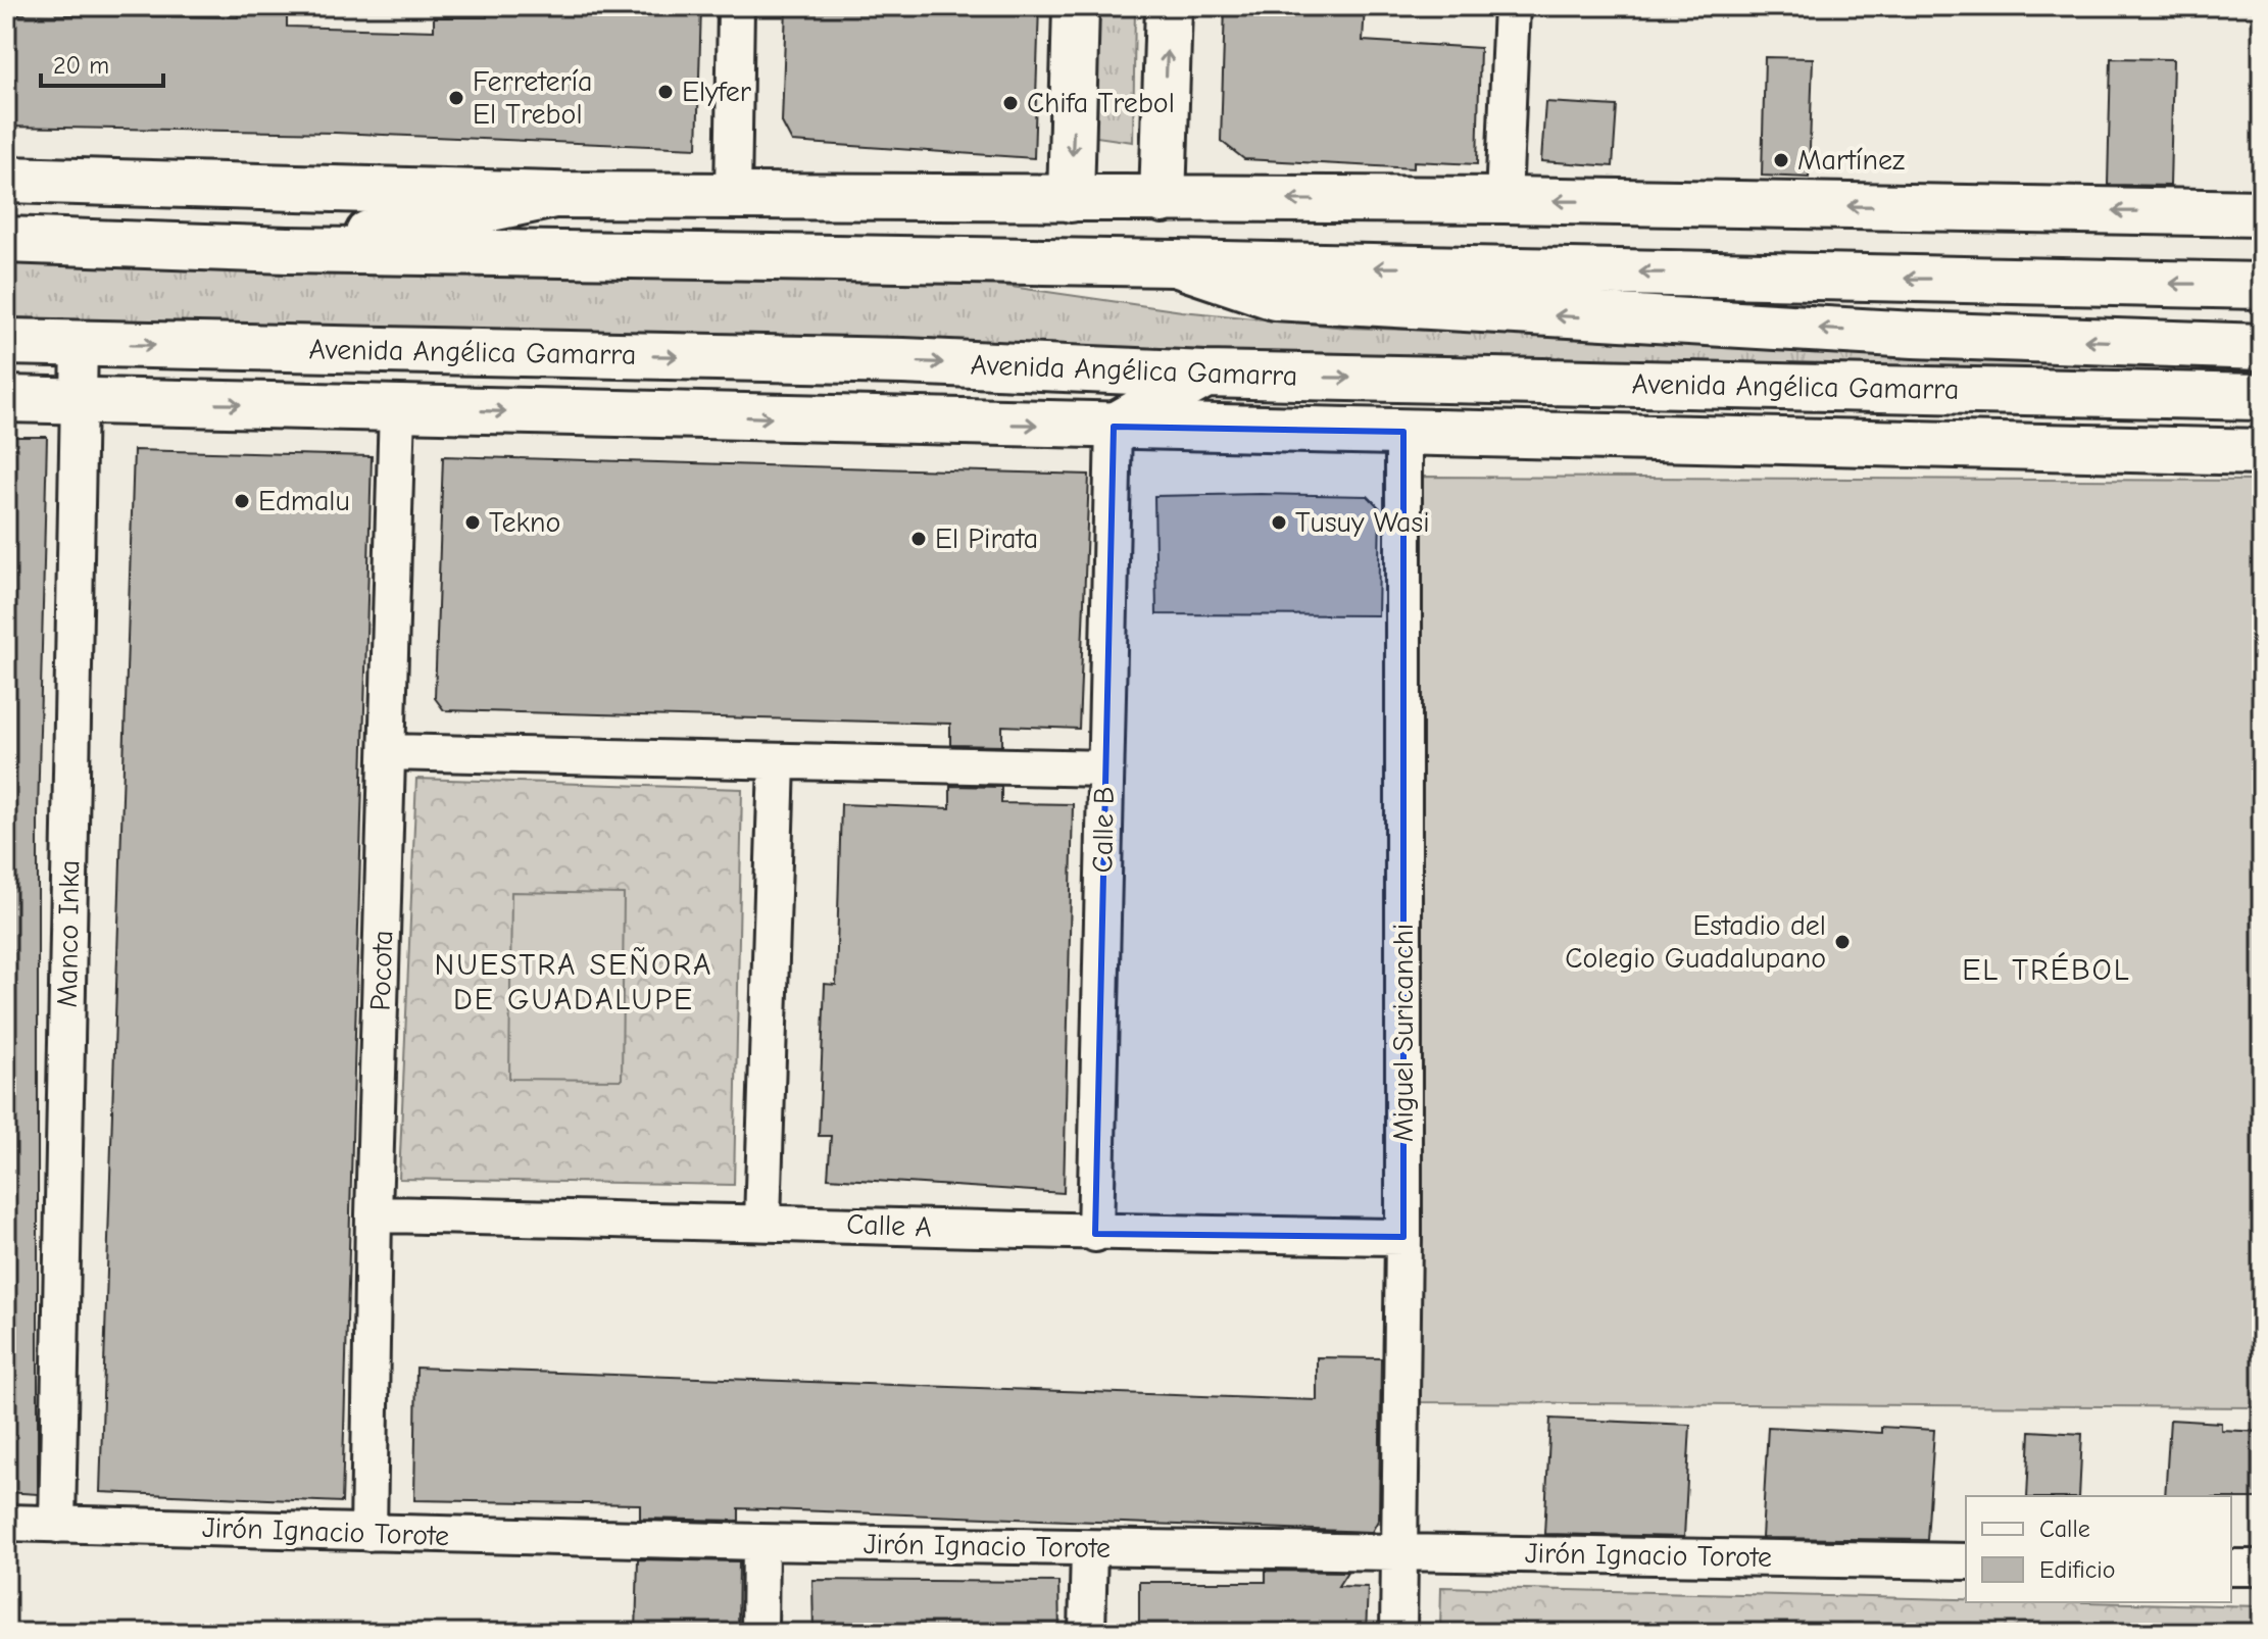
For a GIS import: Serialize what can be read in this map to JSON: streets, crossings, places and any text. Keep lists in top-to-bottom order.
{
  "streets": {
    "main road": ["Avenida Angélica Gamarra"],
    "street": [
      "Calle B",
      "Manco Inka",
      "Pocota",
      "Miguel Suricanchi",
      "Calle A",
      "Jirón Ignacio Torote"
    ]
  },
  "crossings": [
    ["Avenida Angélica Gamarra", "Calle B"],
    ["Avenida Angélica Gamarra", "Manco Inka"],
    ["Avenida Angélica Gamarra", "Pocota"],
    ["Avenida Angélica Gamarra", "Miguel Suricanchi"],
    ["Calle B", "Calle A"],
    ["Manco Inka", "Jirón Ignacio Torote"],
    ["Pocota", "Calle A"],
    ["Pocota", "Jirón Ignacio Torote"],
    ["Miguel Suricanchi", "Calle A"],
    ["Miguel Suricanchi", "Jirón Ignacio Torote"]
  ],
  "districts": ["NUESTRA SEÑORA DE GUADALUPE", "EL TRÉBOL"],
  "places": [
    "Elyfer",
    "Ferretería El Trebol",
    "Chifa Trebol",
    "Martínez",
    "Edmalu",
    "Tekno",
    "Tusuy Wasi",
    "El Pirata",
    "Estadio del Colegio Guadalupano"
  ],
  "legend": ["Calle", "Edificio"],
  "scale_bar": "20 m"
}
